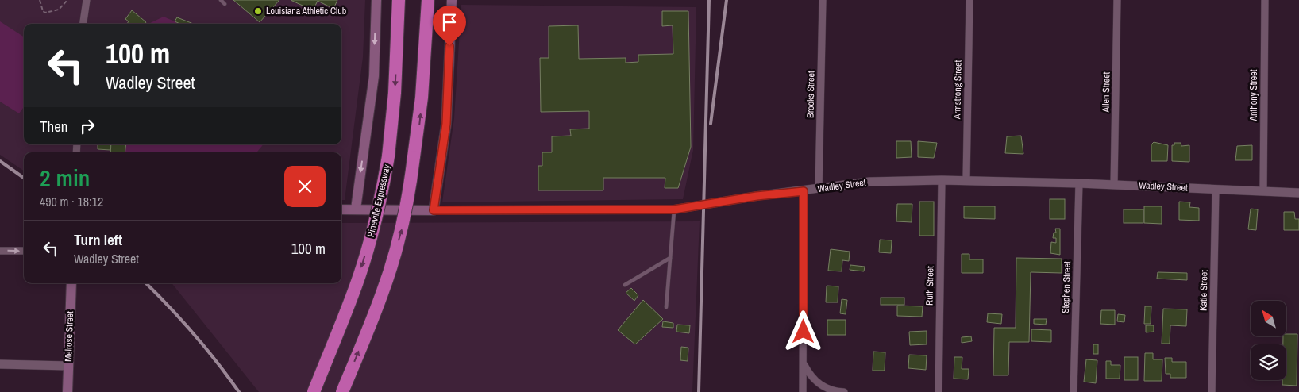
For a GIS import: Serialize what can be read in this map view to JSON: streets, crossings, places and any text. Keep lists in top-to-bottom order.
{
  "streets": {
    "highway": ["Pineville Expressway"],
    "main road": ["Wadley Street", "Melrose Street"],
    "street": [
      "Armstrong Street",
      "Allen Street",
      "Brooks Street",
      "Anthony Street",
      "Ruth Street",
      "Stephen Street",
      "Katie Street"
    ]
  },
  "crossings": [
    ["Armstrong Street", "Wadley Street"],
    ["Allen Street", "Wadley Street"],
    ["Brooks Street", "Wadley Street"],
    ["Anthony Street", "Wadley Street"],
    ["Wadley Street", "Ruth Street"],
    ["Wadley Street", "Stephen Street"],
    ["Wadley Street", "Katie Street"]
  ],
  "places": ["Louisiana Athletic Club"],
  "north": "top left",
  "page": {
    "turn": ["100 m", "Wadley Street"],
    "then": "Then",
    "heading": ["2 min", "490 m · 18:12"],
    "list": [
      {
        "name": "Turn left",
        "note": "Wadley Street",
        "value": "100 m"
      }
    ]
  }
}
